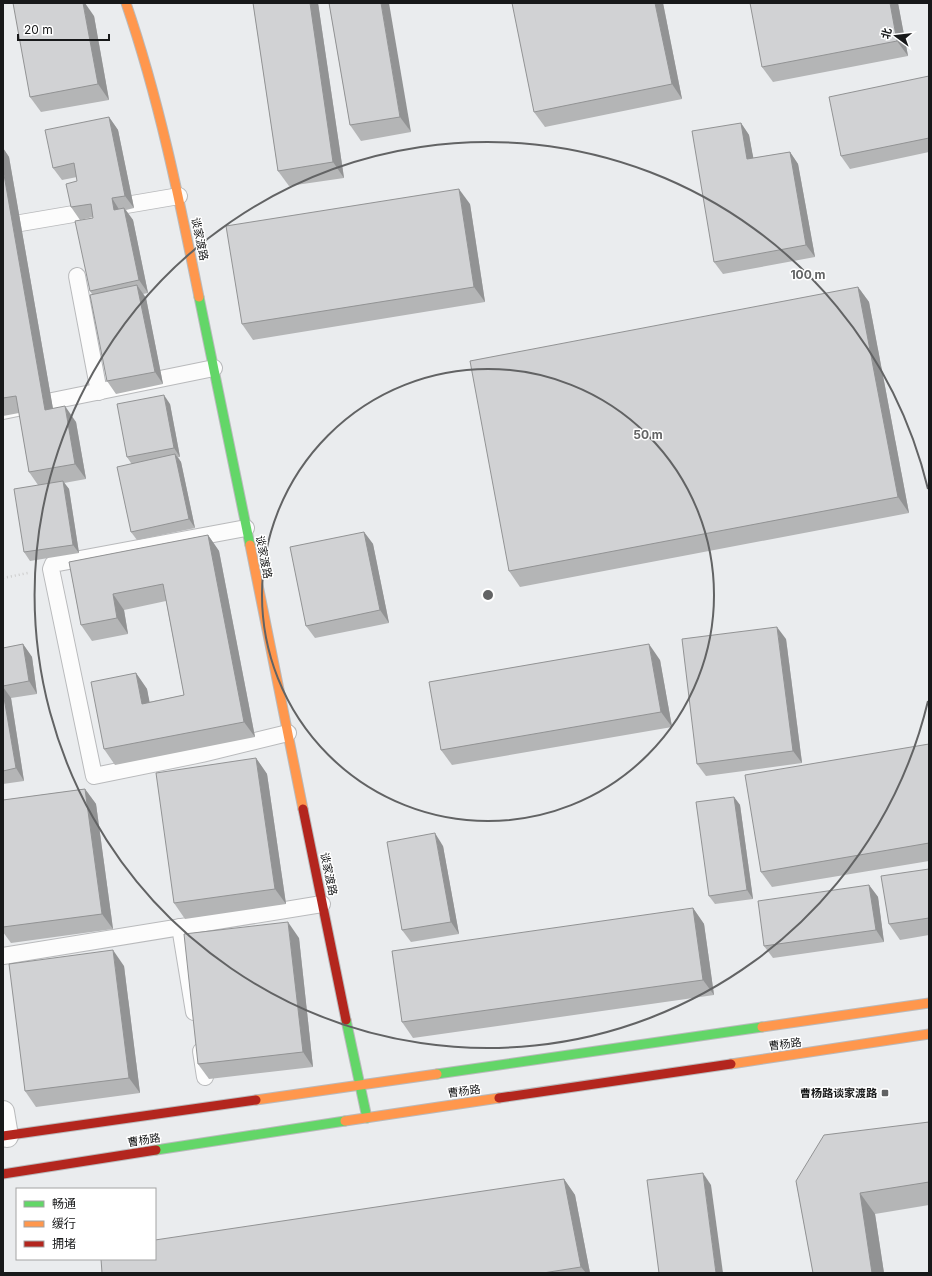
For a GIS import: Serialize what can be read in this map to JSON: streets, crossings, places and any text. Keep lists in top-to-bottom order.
{
  "streets": {
    "main road": ["谈家渡路", "曹杨路"]
  },
  "crossings": [
    ["谈家渡路", "曹杨路"]
  ],
  "places": {
    "transit": ["曹杨路谈家渡路"]
  },
  "legend": ["畅通", "缓行", "拥堵"],
  "scale_bar": "20 m",
  "north": "left",
  "rings": ["100 m", "50 m"]
}
